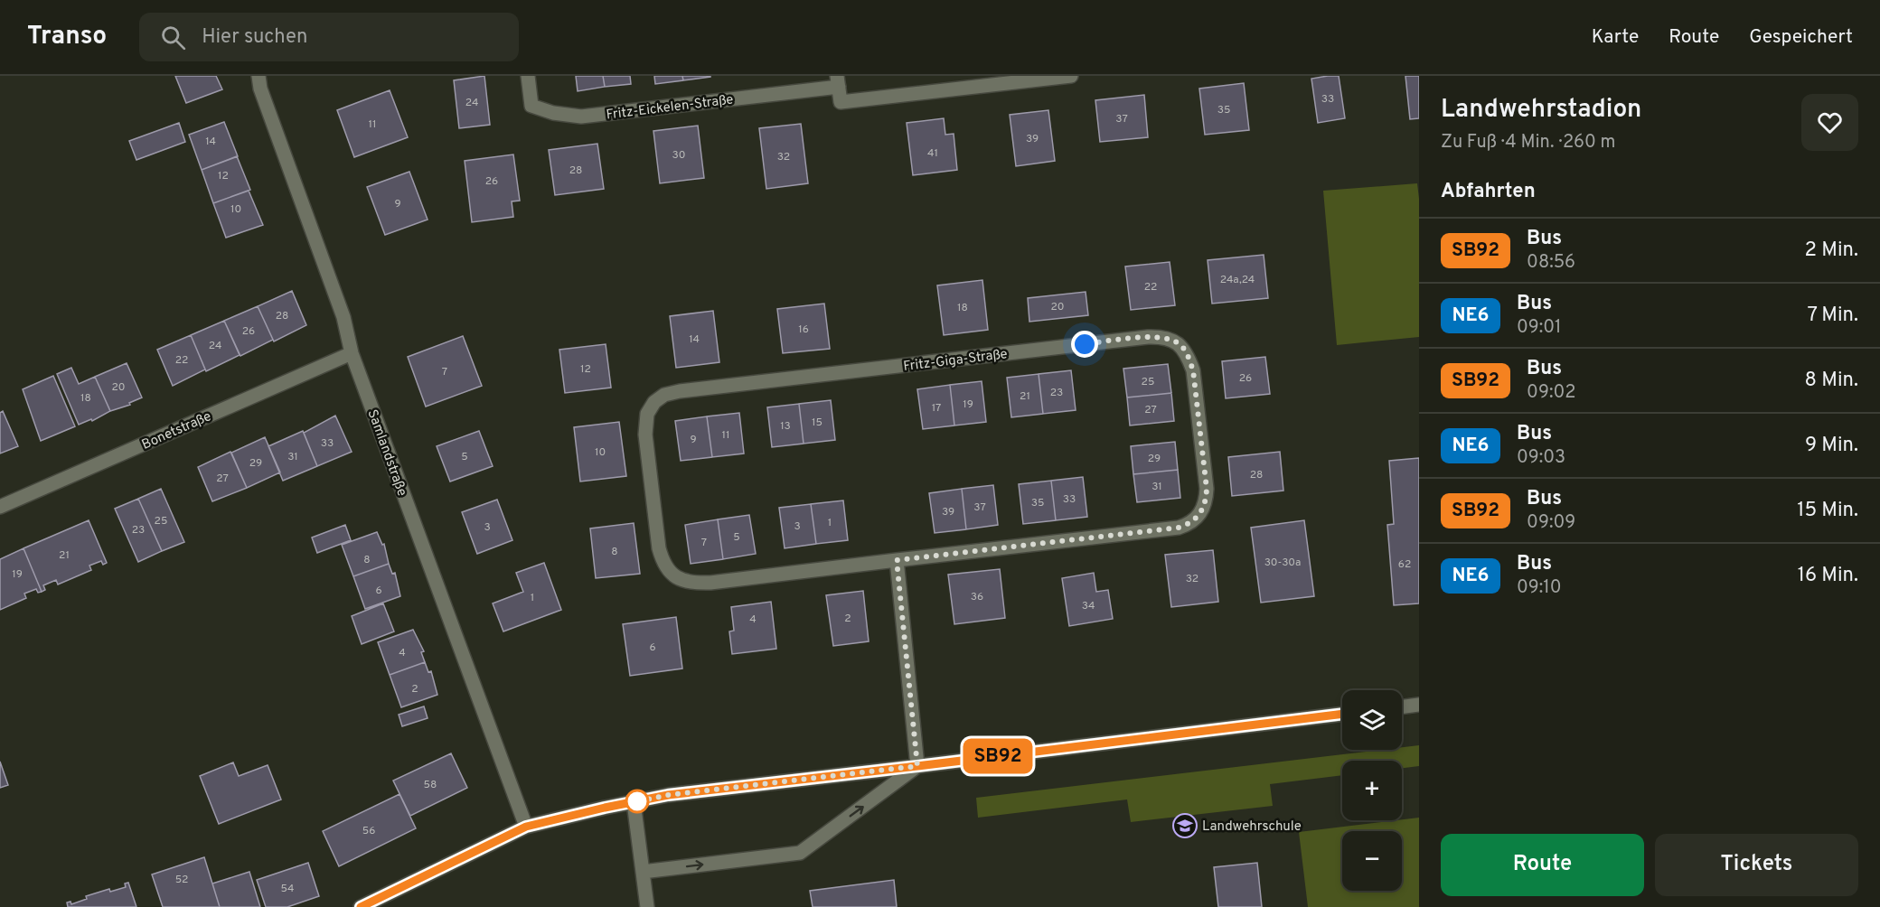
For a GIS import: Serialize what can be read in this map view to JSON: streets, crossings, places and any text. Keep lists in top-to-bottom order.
{
  "streets": {
    "street": [
      "Fritz-Eickelen-Straße",
      "Fritz-Giga-Straße",
      "Bonetstraße",
      "Samlandstraße"
    ]
  },
  "crossings": [
    ["Bonetstraße", "Samlandstraße"]
  ],
  "places": {
    "school or university": ["Landwehrschule"]
  },
  "lines": ["bus line SB92"],
  "house_numbers": [
    "33",
    "24",
    "35",
    "37",
    "11",
    "39",
    "14",
    "41",
    "30",
    "32",
    "28",
    "12",
    "26",
    "9",
    "10",
    "24a,24",
    "22",
    "20",
    "18",
    "28",
    "16",
    "26",
    "14",
    "24",
    "22",
    "12",
    "7",
    "26",
    "25",
    "20",
    "23",
    "21",
    "18",
    "19",
    "17",
    "27",
    "15",
    "13",
    "11",
    "9",
    "33",
    "10",
    "31",
    "5",
    "29",
    "29",
    "28",
    "27",
    "31",
    "33",
    "35",
    "37",
    "39",
    "25",
    "1",
    "3",
    "3",
    "23",
    "5",
    "7",
    "8",
    "21",
    "8",
    "30-30a",
    "62",
    "19",
    "32",
    "6",
    "36",
    "1",
    "34",
    "2",
    "4",
    "6",
    "4",
    "2",
    "58",
    "56",
    "52",
    "54"
  ],
  "page": {
    "header": "Transo",
    "search": "Hier suchen",
    "nav": ["Karte", "Route", "Gespeichert"],
    "on_map": "SB92",
    "heading": [
      ["Landwehrstadion", "Zu Fuß · 4 Min. · 260 m"],
      "Abfahrten"
    ],
    "list": [
      {
        "mark": "SB92",
        "name": "Bus",
        "note": "08:56",
        "value": "2 Min."
      },
      {
        "mark": "NE6",
        "name": "Bus",
        "note": "09:01",
        "value": "7 Min."
      },
      {
        "mark": "SB92",
        "name": "Bus",
        "note": "09:02",
        "value": "8 Min."
      },
      {
        "mark": "NE6",
        "name": "Bus",
        "note": "09:03",
        "value": "9 Min."
      },
      {
        "mark": "SB92",
        "name": "Bus",
        "note": "09:09",
        "value": "15 Min."
      },
      {
        "mark": "NE6",
        "name": "Bus",
        "note": "09:10",
        "value": "16 Min."
      }
    ],
    "map_buttons": ["+", "−"],
    "buttons": ["Route", "Tickets"]
  }
}
